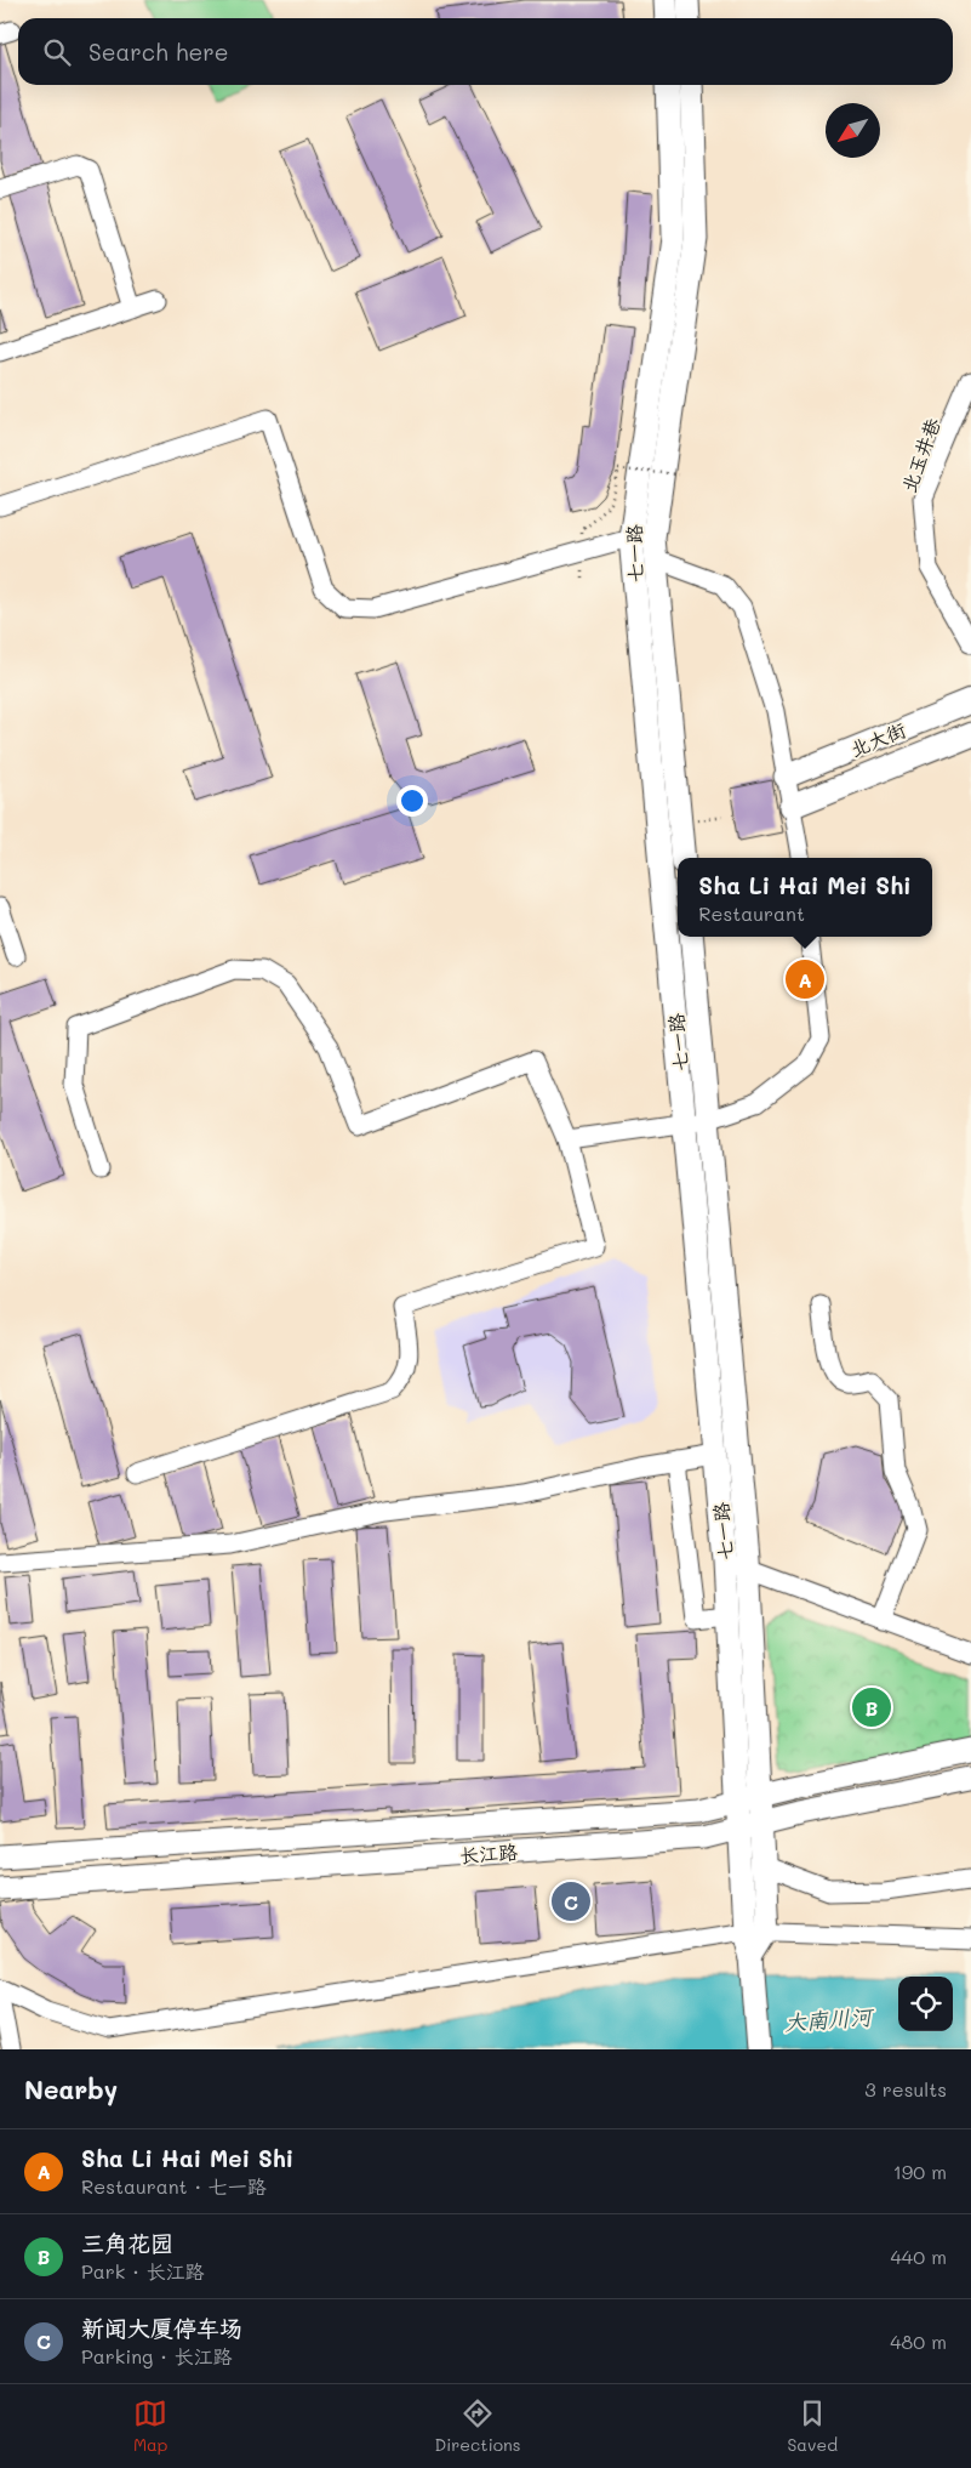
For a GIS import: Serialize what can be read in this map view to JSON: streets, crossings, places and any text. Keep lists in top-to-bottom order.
{
  "streets": {
    "main road": ["七一路", "北大街", "长江路"],
    "street": ["北玉井巷"]
  },
  "crossings": [
    ["七一路", "长江路"]
  ],
  "water": ["大南川河"],
  "north": "bottom left",
  "page": {
    "search": "Search here",
    "popup": ["Sha Li Hai Mei Shi", "Restaurant"],
    "pins": ["A", "B", "C"],
    "heading": ["Nearby", "3 results"],
    "list": [
      {
        "mark": "A",
        "name": "Sha Li Hai Mei Shi",
        "note": "Restaurant · 七一路",
        "value": "190 m"
      },
      {
        "mark": "B",
        "name": "三角花园",
        "note": "Park · 长江路",
        "value": "440 m"
      },
      {
        "mark": "C",
        "name": "新闻大厦停车场",
        "note": "Parking · 长江路",
        "value": "480 m"
      }
    ],
    "nav": ["Map", "Directions", "Saved"]
  }
}
